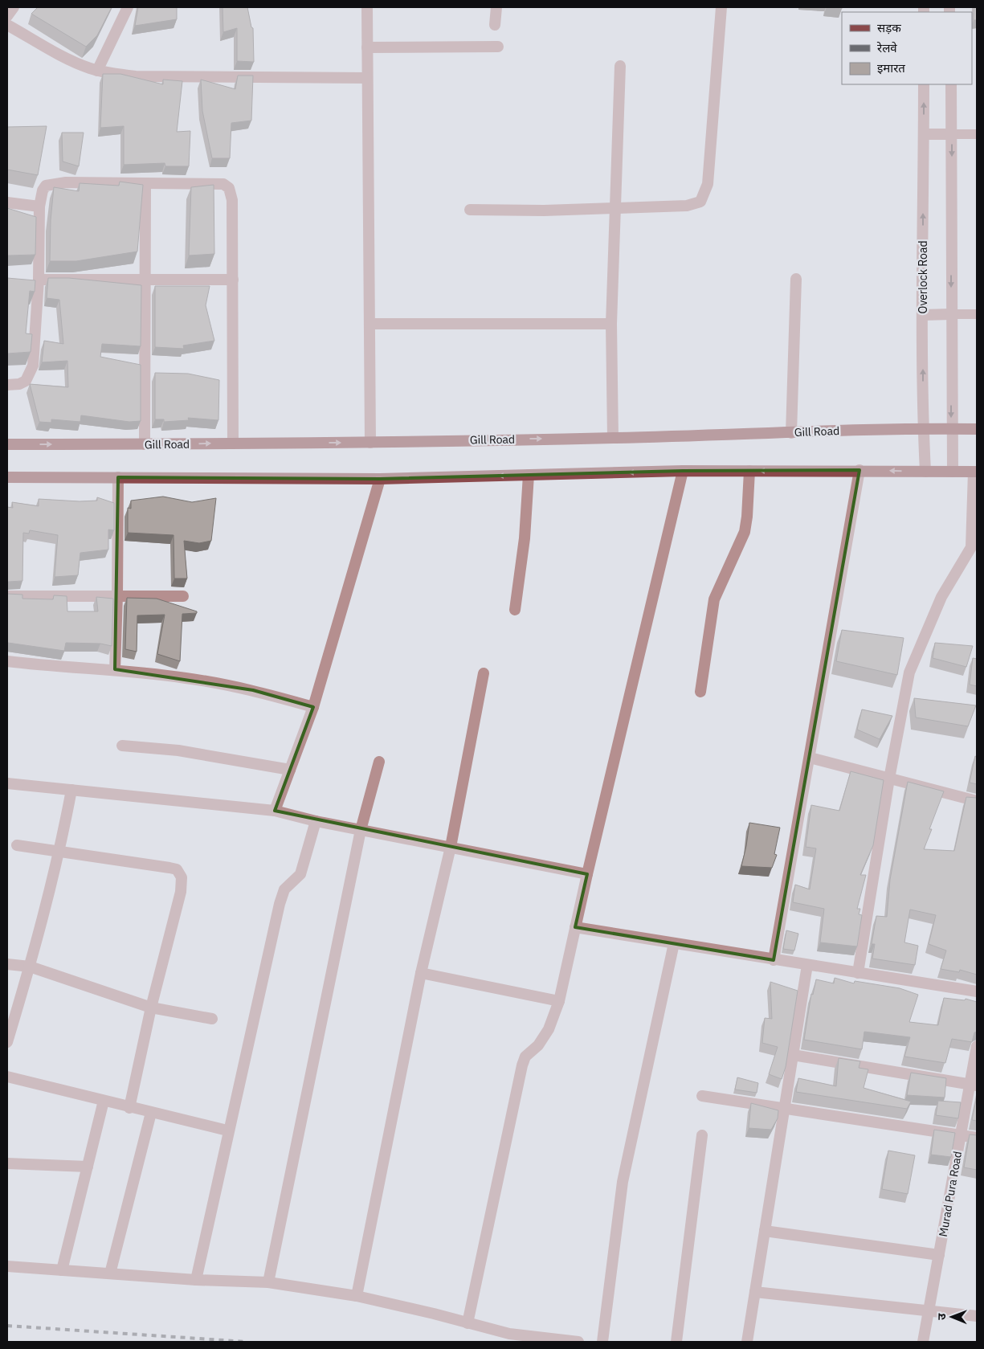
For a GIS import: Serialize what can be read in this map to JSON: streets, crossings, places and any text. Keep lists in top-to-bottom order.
{
  "streets": {
    "main road": ["Gill Road"],
    "street": ["Overlock Road", "Murad Pura Road"]
  },
  "crossings": [
    ["Overlock Road", "Gill Road"]
  ],
  "legend": ["सड़क", "रेलवे", "इमारत"],
  "north": "left"
}
